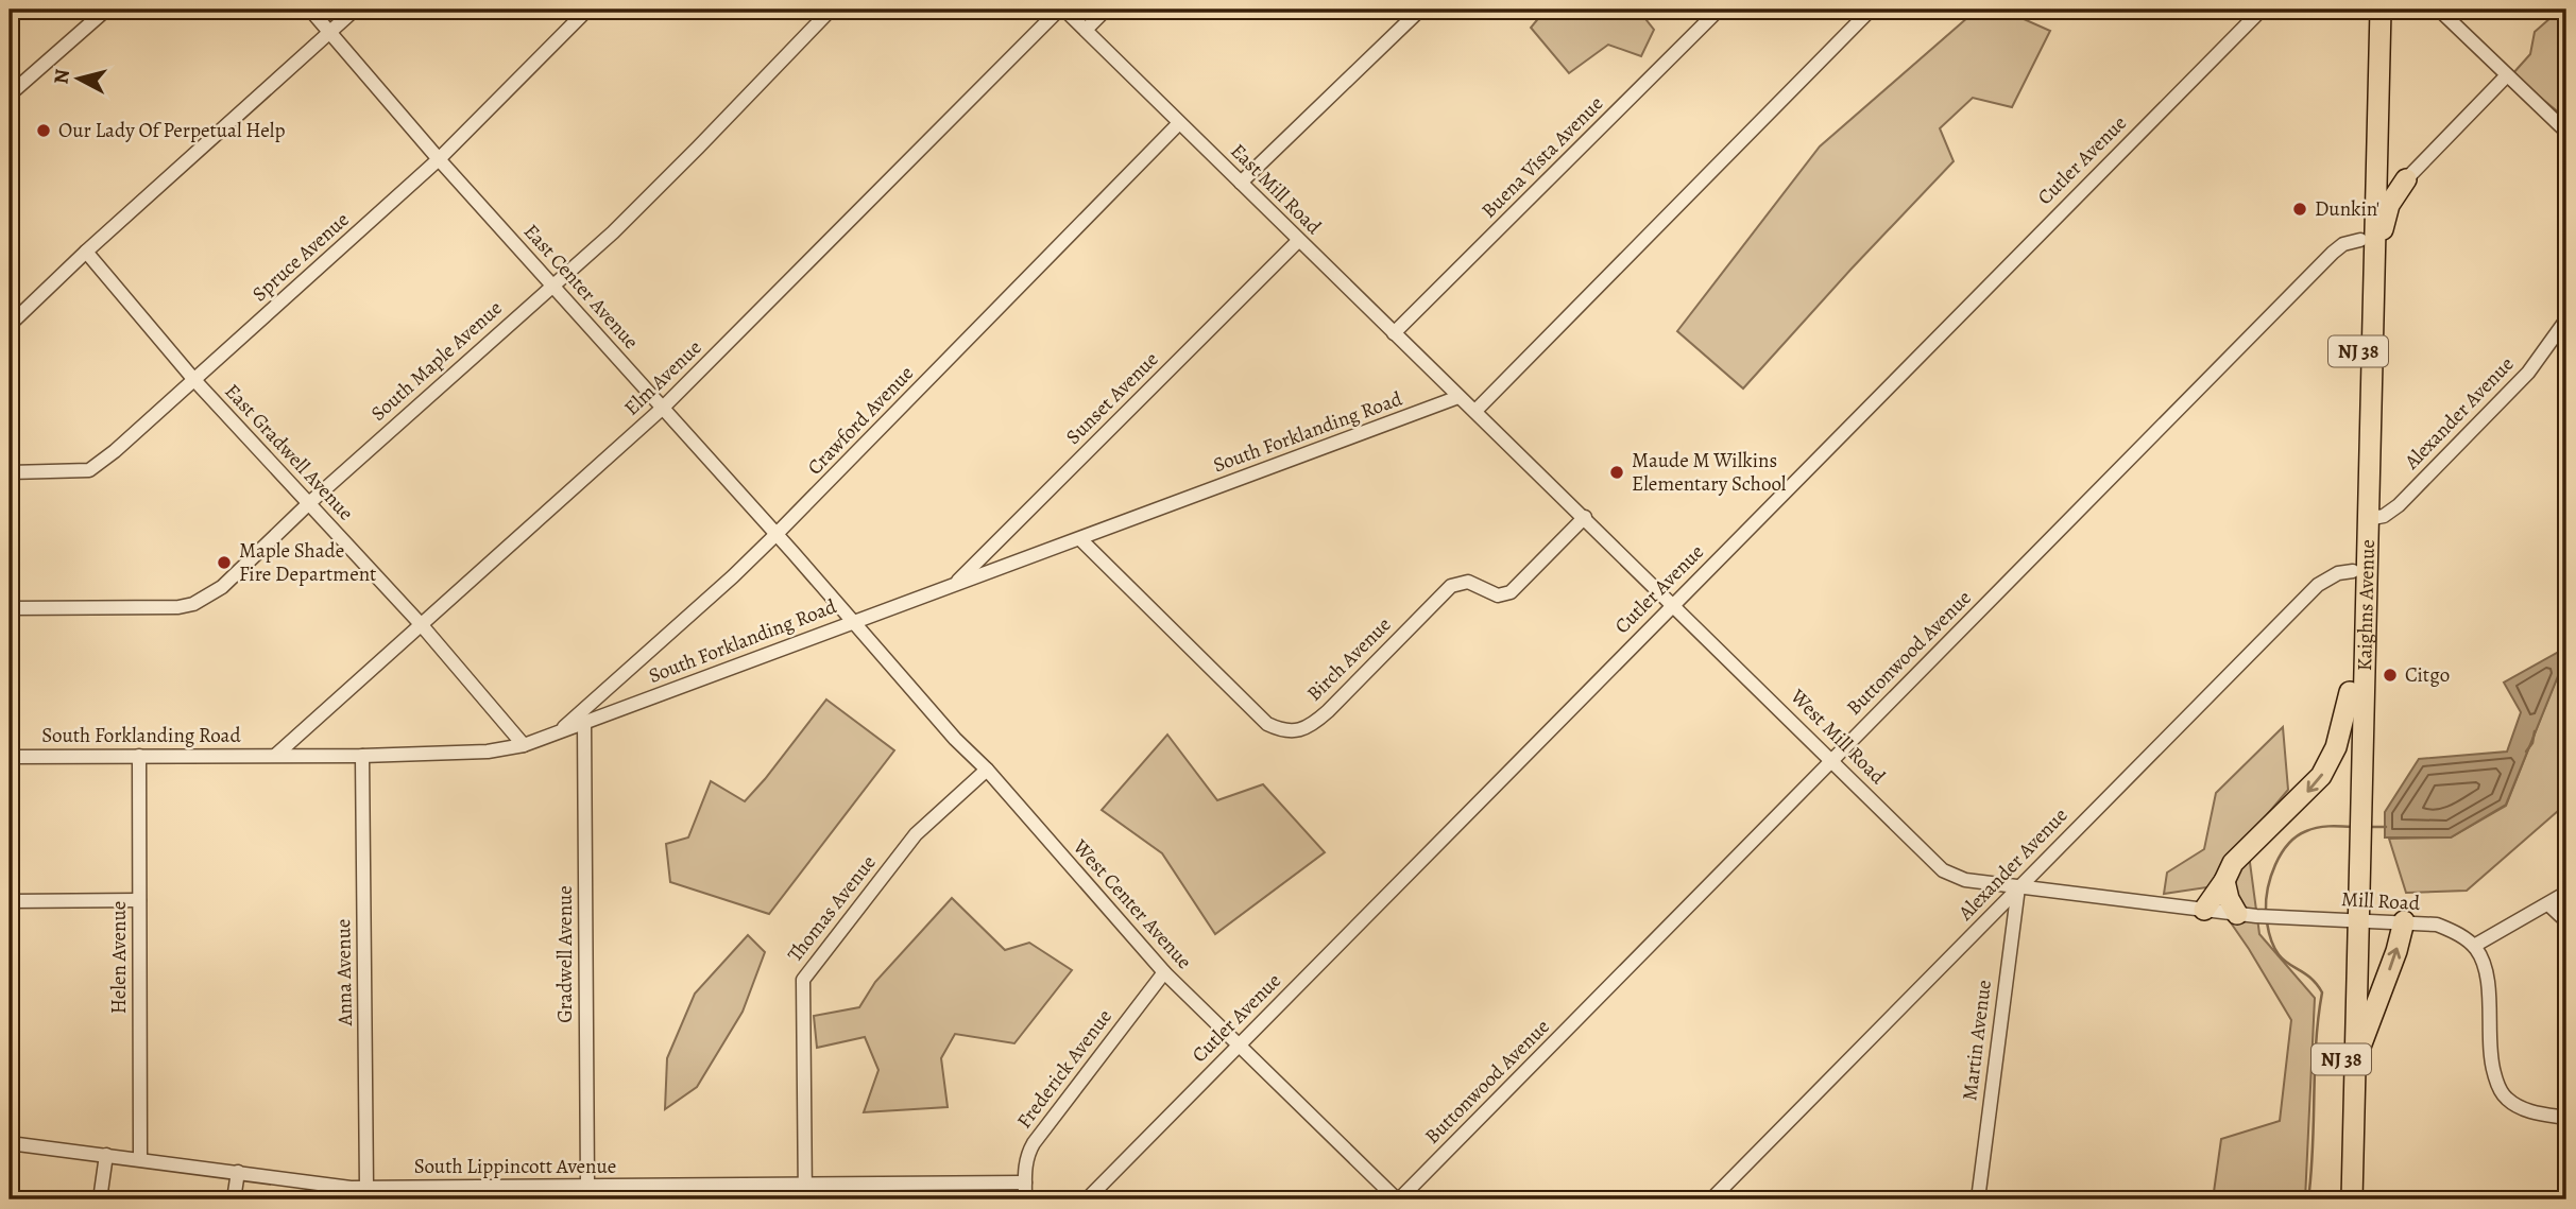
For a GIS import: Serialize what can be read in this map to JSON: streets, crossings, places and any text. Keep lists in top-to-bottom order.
{
  "streets": {
    "highway": ["NJ 38", "Kaighns Avenue"],
    "street": [
      "Buena Vista Avenue",
      "Cutler Avenue",
      "East Mill Road",
      "Spruce Avenue",
      "East Center Avenue",
      "South Maple Avenue",
      "Elm Avenue",
      "Sunset Avenue",
      "Alexander Avenue",
      "Crawford Avenue",
      "South Forklanding Road",
      "East Gradwell Avenue",
      "Buttonwood Avenue",
      "Birch Avenue",
      "West Mill Road",
      "Mill Road",
      "West Center Avenue",
      "Thomas Avenue",
      "Gradwell Avenue",
      "Helen Avenue",
      "Anna Avenue",
      "Martin Avenue",
      "Frederick Avenue",
      "South Lippincott Avenue"
    ]
  },
  "crossings": [
    ["Buena Vista Avenue", "East Mill Road"],
    ["Cutler Avenue", "West Mill Road"],
    ["Cutler Avenue", "West Center Avenue"],
    ["East Mill Road", "Elm Avenue"],
    ["East Mill Road", "Sunset Avenue"],
    ["East Mill Road", "Crawford Avenue"],
    ["East Mill Road", "South Forklanding Road"],
    ["East Mill Road", "West Mill Road"],
    ["Spruce Avenue", "East Center Avenue"],
    ["Spruce Avenue", "East Gradwell Avenue"],
    ["East Center Avenue", "South Maple Avenue"],
    ["East Center Avenue", "Elm Avenue"],
    ["East Center Avenue", "Crawford Avenue"],
    ["East Center Avenue", "South Forklanding Road"],
    ["East Center Avenue", "West Center Avenue"],
    ["South Maple Avenue", "East Gradwell Avenue"],
    ["Elm Avenue", "South Forklanding Road"],
    ["Elm Avenue", "East Gradwell Avenue"],
    ["Sunset Avenue", "South Forklanding Road"],
    ["Alexander Avenue", "Kaighns Avenue"],
    ["Alexander Avenue", "West Mill Road"],
    ["Alexander Avenue", "Martin Avenue"],
    ["Crawford Avenue", "South Forklanding Road"],
    ["South Forklanding Road", "East Gradwell Avenue"],
    ["South Forklanding Road", "Birch Avenue"],
    ["South Forklanding Road", "West Mill Road"],
    ["South Forklanding Road", "West Center Avenue"],
    ["South Forklanding Road", "Gradwell Avenue"],
    ["South Forklanding Road", "Helen Avenue"],
    ["South Forklanding Road", "Anna Avenue"],
    ["Kaighns Avenue", "Buttonwood Avenue"],
    ["Kaighns Avenue", "Mill Road"],
    ["Buttonwood Avenue", "West Mill Road"],
    ["Buttonwood Avenue", "West Center Avenue"],
    ["Birch Avenue", "West Mill Road"],
    ["West Mill Road", "Mill Road"],
    ["West Mill Road", "Martin Avenue"],
    ["West Center Avenue", "Thomas Avenue"],
    ["West Center Avenue", "Frederick Avenue"],
    ["Thomas Avenue", "South Lippincott Avenue"],
    ["Gradwell Avenue", "South Lippincott Avenue"],
    ["Helen Avenue", "South Lippincott Avenue"],
    ["Anna Avenue", "South Lippincott Avenue"],
    ["Frederick Avenue", "South Lippincott Avenue"]
  ],
  "places": [
    "Our Lady Of Perpetual Help",
    "Dunkin'",
    "Maude M Wilkins Elementary School",
    "Maple Shade Fire Department",
    "Citgo"
  ],
  "north": "left"
}
